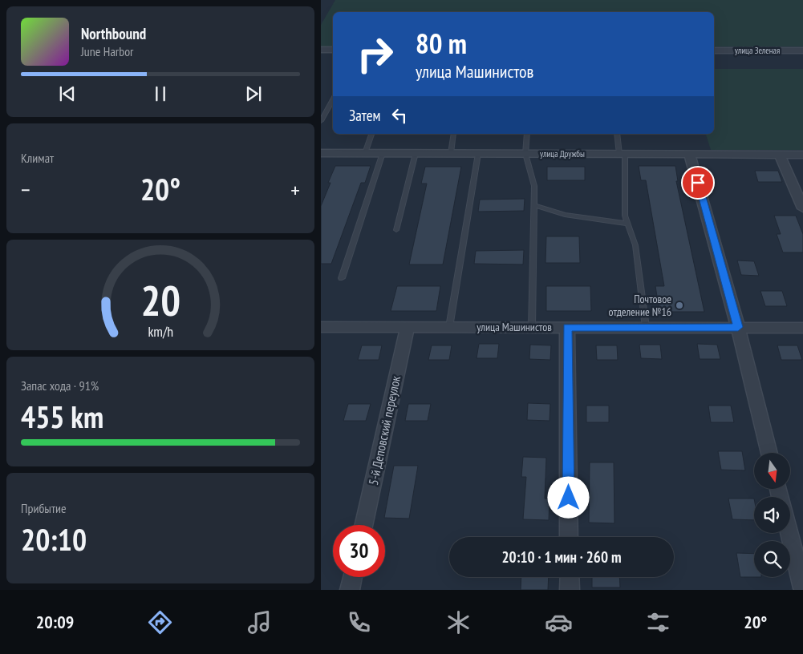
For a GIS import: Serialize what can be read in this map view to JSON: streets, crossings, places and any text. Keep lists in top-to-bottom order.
{
  "streets": {
    "street": [
      "улица Зеленая",
      "улица Дружбы",
      "улица Машинистов",
      "5-й Деповский переулок"
    ]
  },
  "crossings": [
    ["улица Машинистов", "5-й Деповский переулок"]
  ],
  "places": ["Почтовое отделение №16"],
  "north": "bottom",
  "page": {
    "turn": ["80 m", "улица Машинистов"],
    "song": ["Northbound", "June Harbor"],
    "then": "Затем",
    "tile": [
      "Климат",
      ["Запас хода · 91%", "455 km"],
      ["Прибытие", "20:10"]
    ],
    "heat": ["−", "20°", "+"],
    "limit": "30",
    "trip": "20:10 · 1 мин · 260 m",
    "tabs": ["20:09", "20°"],
    "gauge": ["20", "km/h"]
  }
}
